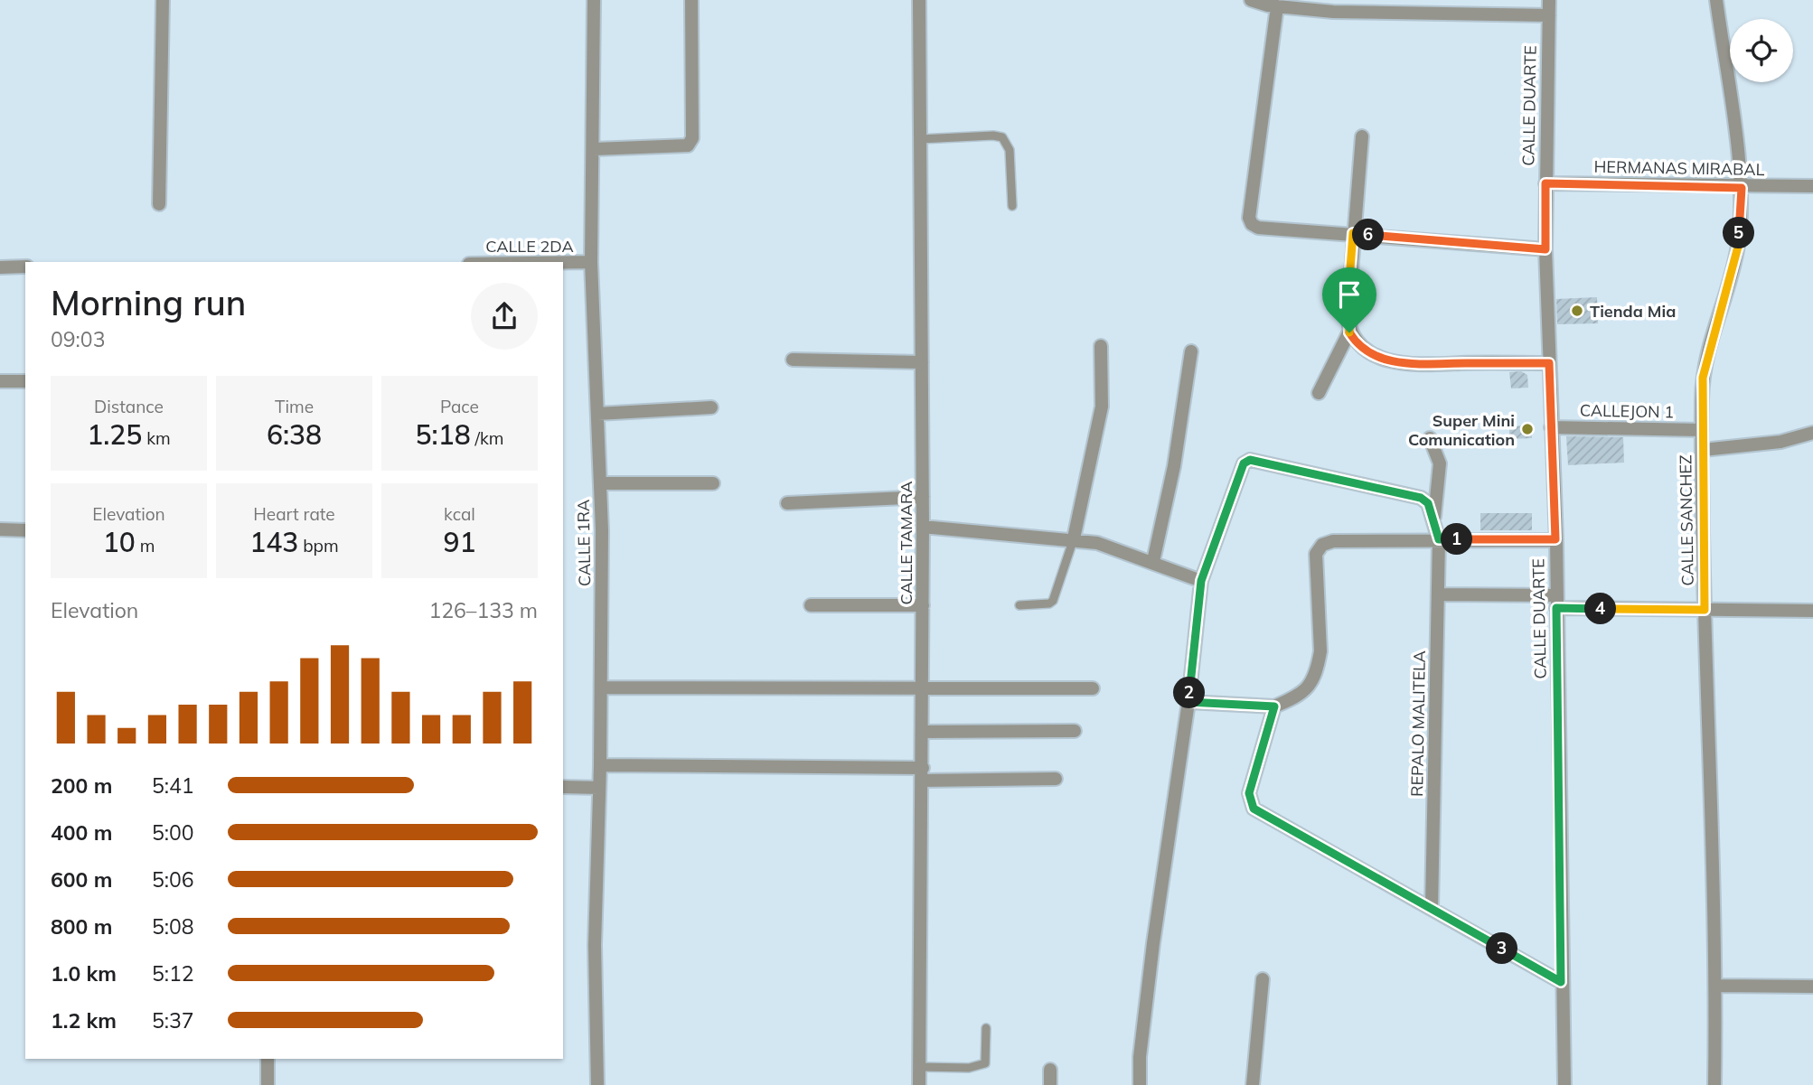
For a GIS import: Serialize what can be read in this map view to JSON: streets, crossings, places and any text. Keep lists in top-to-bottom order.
{
  "streets": {
    "street": [
      "CALLE DUARTE",
      "HERMANAS MIRABAL",
      "CALLE 2DA",
      "CALLEJON 1",
      "CALLE SANCHEZ",
      "CALLE 1RA",
      "CALLE TAMARA",
      "REPALO MALITELA"
    ]
  },
  "crossings": [
    ["CALLE DUARTE", "HERMANAS MIRABAL"],
    ["CALLE DUARTE", "CALLEJON 1"],
    ["HERMANAS MIRABAL", "CALLE SANCHEZ"],
    ["CALLE 2DA", "CALLE 1RA"],
    ["CALLEJON 1", "CALLE SANCHEZ"]
  ],
  "places": ["Tienda Mia", "Super Mini Comunication"],
  "page": {
    "pins": [
      "5",
      "6",
      "1",
      "4",
      "2",
      "3"
    ],
    "heading": ["Morning run", "09:03"],
    "stats": [
      ["Distance", "1.25 km"],
      ["Time", "6:38"],
      ["Pace", "5:18 /km"],
      ["Elevation", "10 m"],
      ["Heart rate", "143 bpm"],
      ["kcal", "91"]
    ],
    "chart": ["Elevation", "126–133 m"],
    "list": [
      {
        "name": "200 m",
        "note": "5:41"
      },
      {
        "name": "400 m",
        "note": "5:00"
      },
      {
        "name": "600 m",
        "note": "5:06"
      },
      {
        "name": "800 m",
        "note": "5:08"
      },
      {
        "name": "1.0 km",
        "note": "5:12"
      },
      {
        "name": "1.2 km",
        "note": "5:37"
      }
    ]
  }
}
